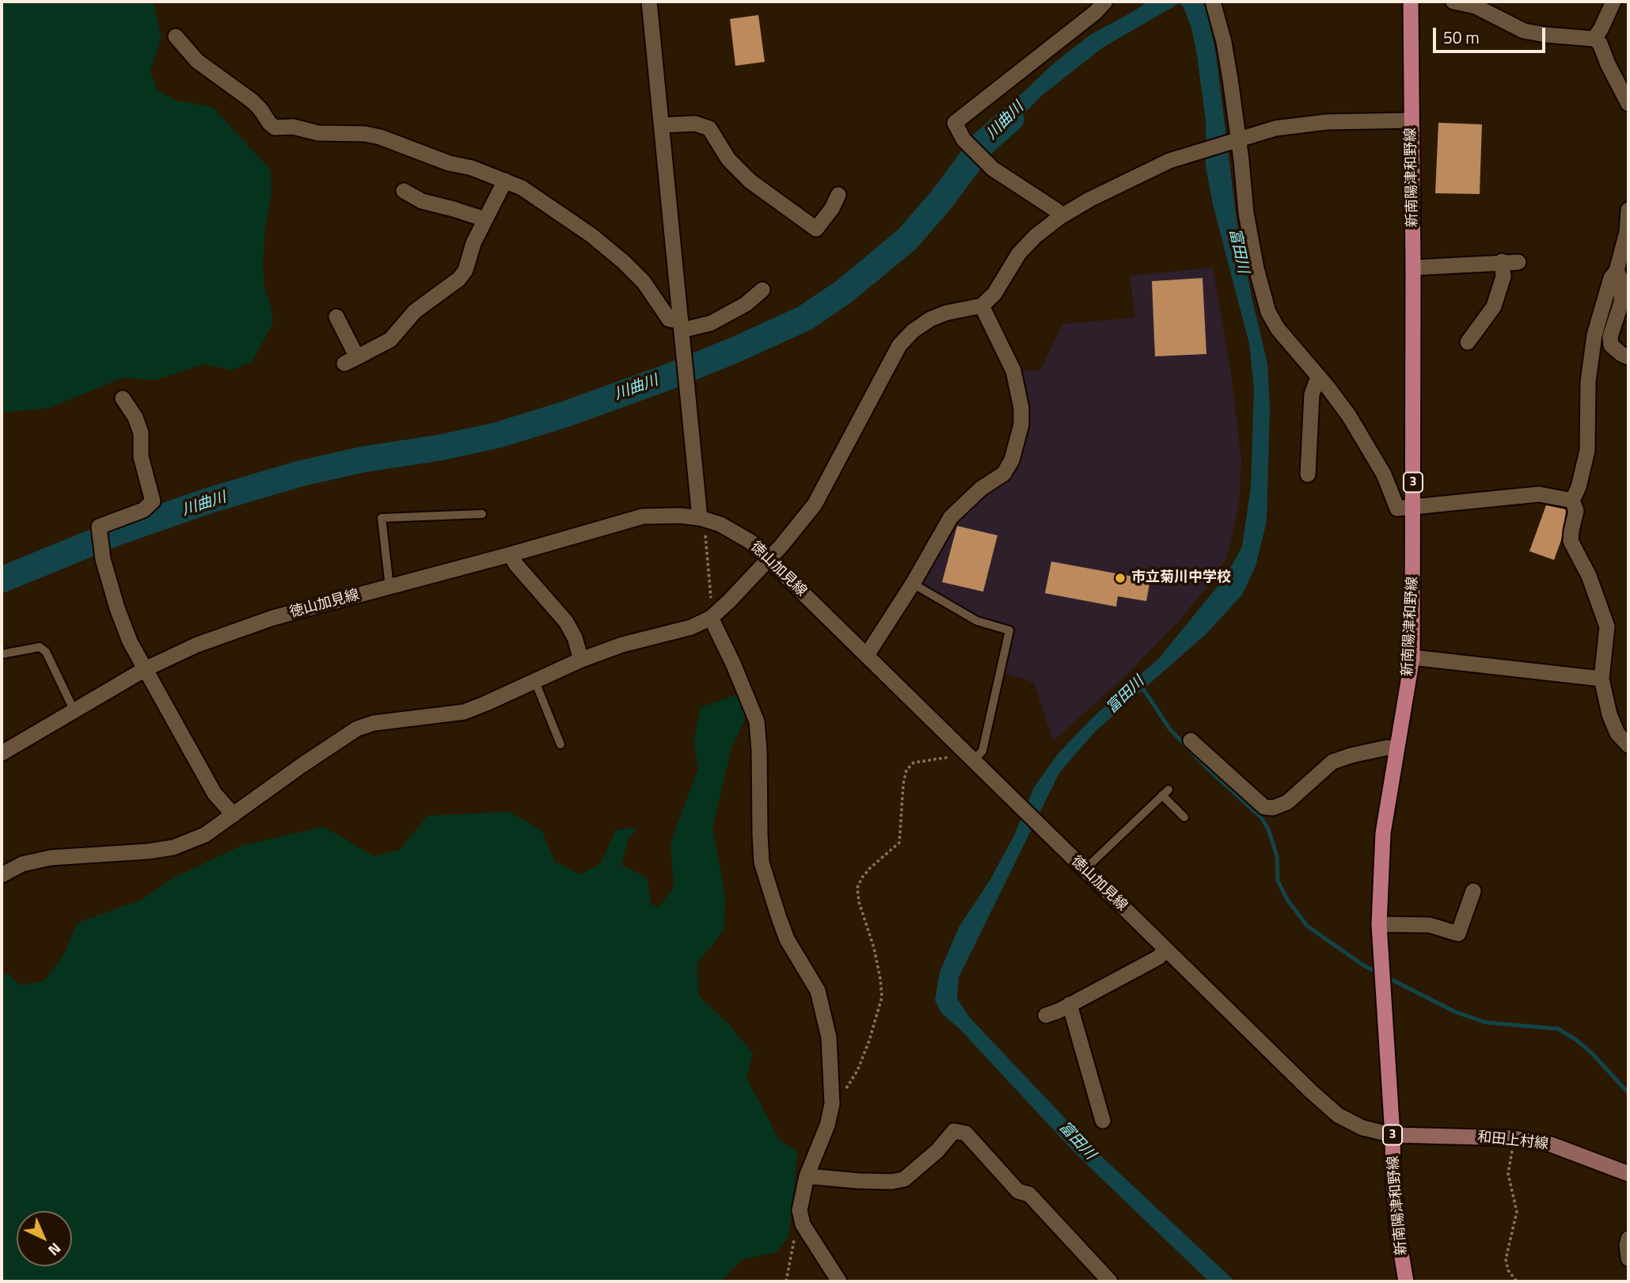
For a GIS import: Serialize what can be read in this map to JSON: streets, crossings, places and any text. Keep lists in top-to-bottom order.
{
  "streets": {
    "main road": ["新南陽津和野線", "3", "和田上村線"],
    "street": ["徳山加見線"]
  },
  "crossings": [
    ["新南陽津和野線", "徳山加見線"],
    ["新南陽津和野線", "和田上村線"],
    ["徳山加見線", "和田上村線"]
  ],
  "water": ["川曲川", "富田川"],
  "places": ["市立菊川中学校"],
  "scale_bar": "50 m",
  "north": "bottom right"
}
